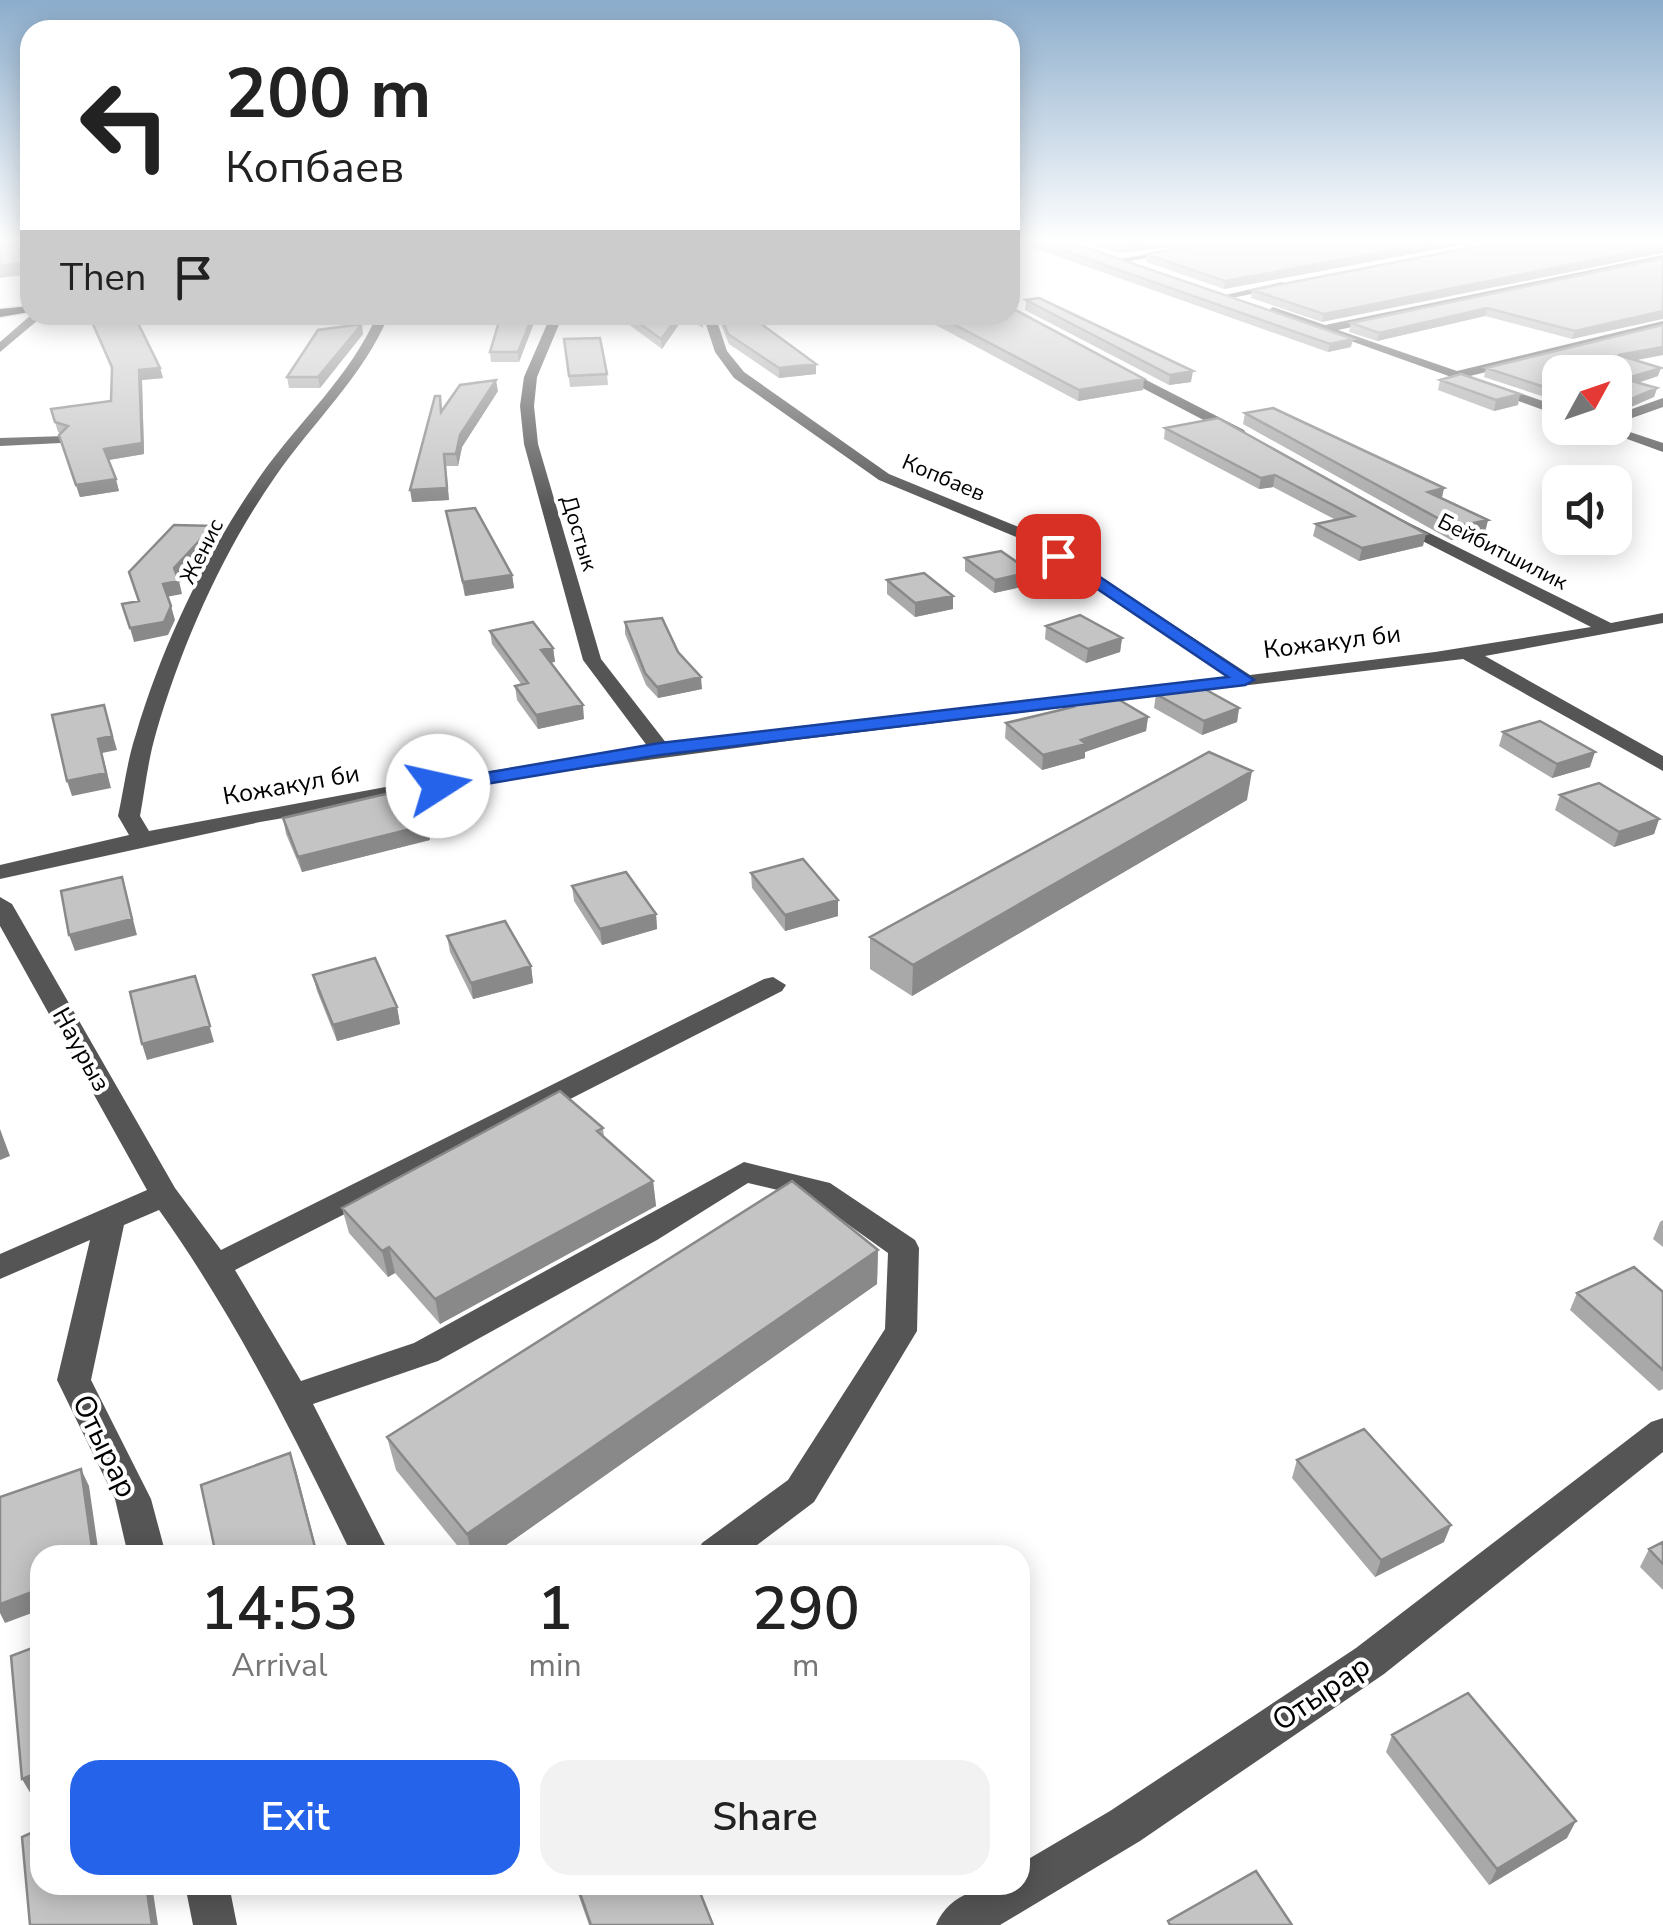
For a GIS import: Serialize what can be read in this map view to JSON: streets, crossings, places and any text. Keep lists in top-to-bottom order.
{
  "streets": {
    "street": [
      "Копбаев",
      "Достык",
      "Женис",
      "Бейбитшилик",
      "Кожакул би",
      "Наурыз",
      "Отырар"
    ]
  },
  "crossings": [
    ["Копбаев", "Кожакул би"],
    ["Достык", "Кожакул би"],
    ["Женис", "Кожакул би"],
    ["Бейбитшилик", "Кожакул би"]
  ],
  "north": "top right",
  "page": {
    "turn": ["200 m", "Копбаев"],
    "then": "Then",
    "eta": [
      "14:53",
      "Arrival",
      "1",
      "min",
      "290",
      "m"
    ],
    "buttons": ["Exit", "Share"]
  }
}
